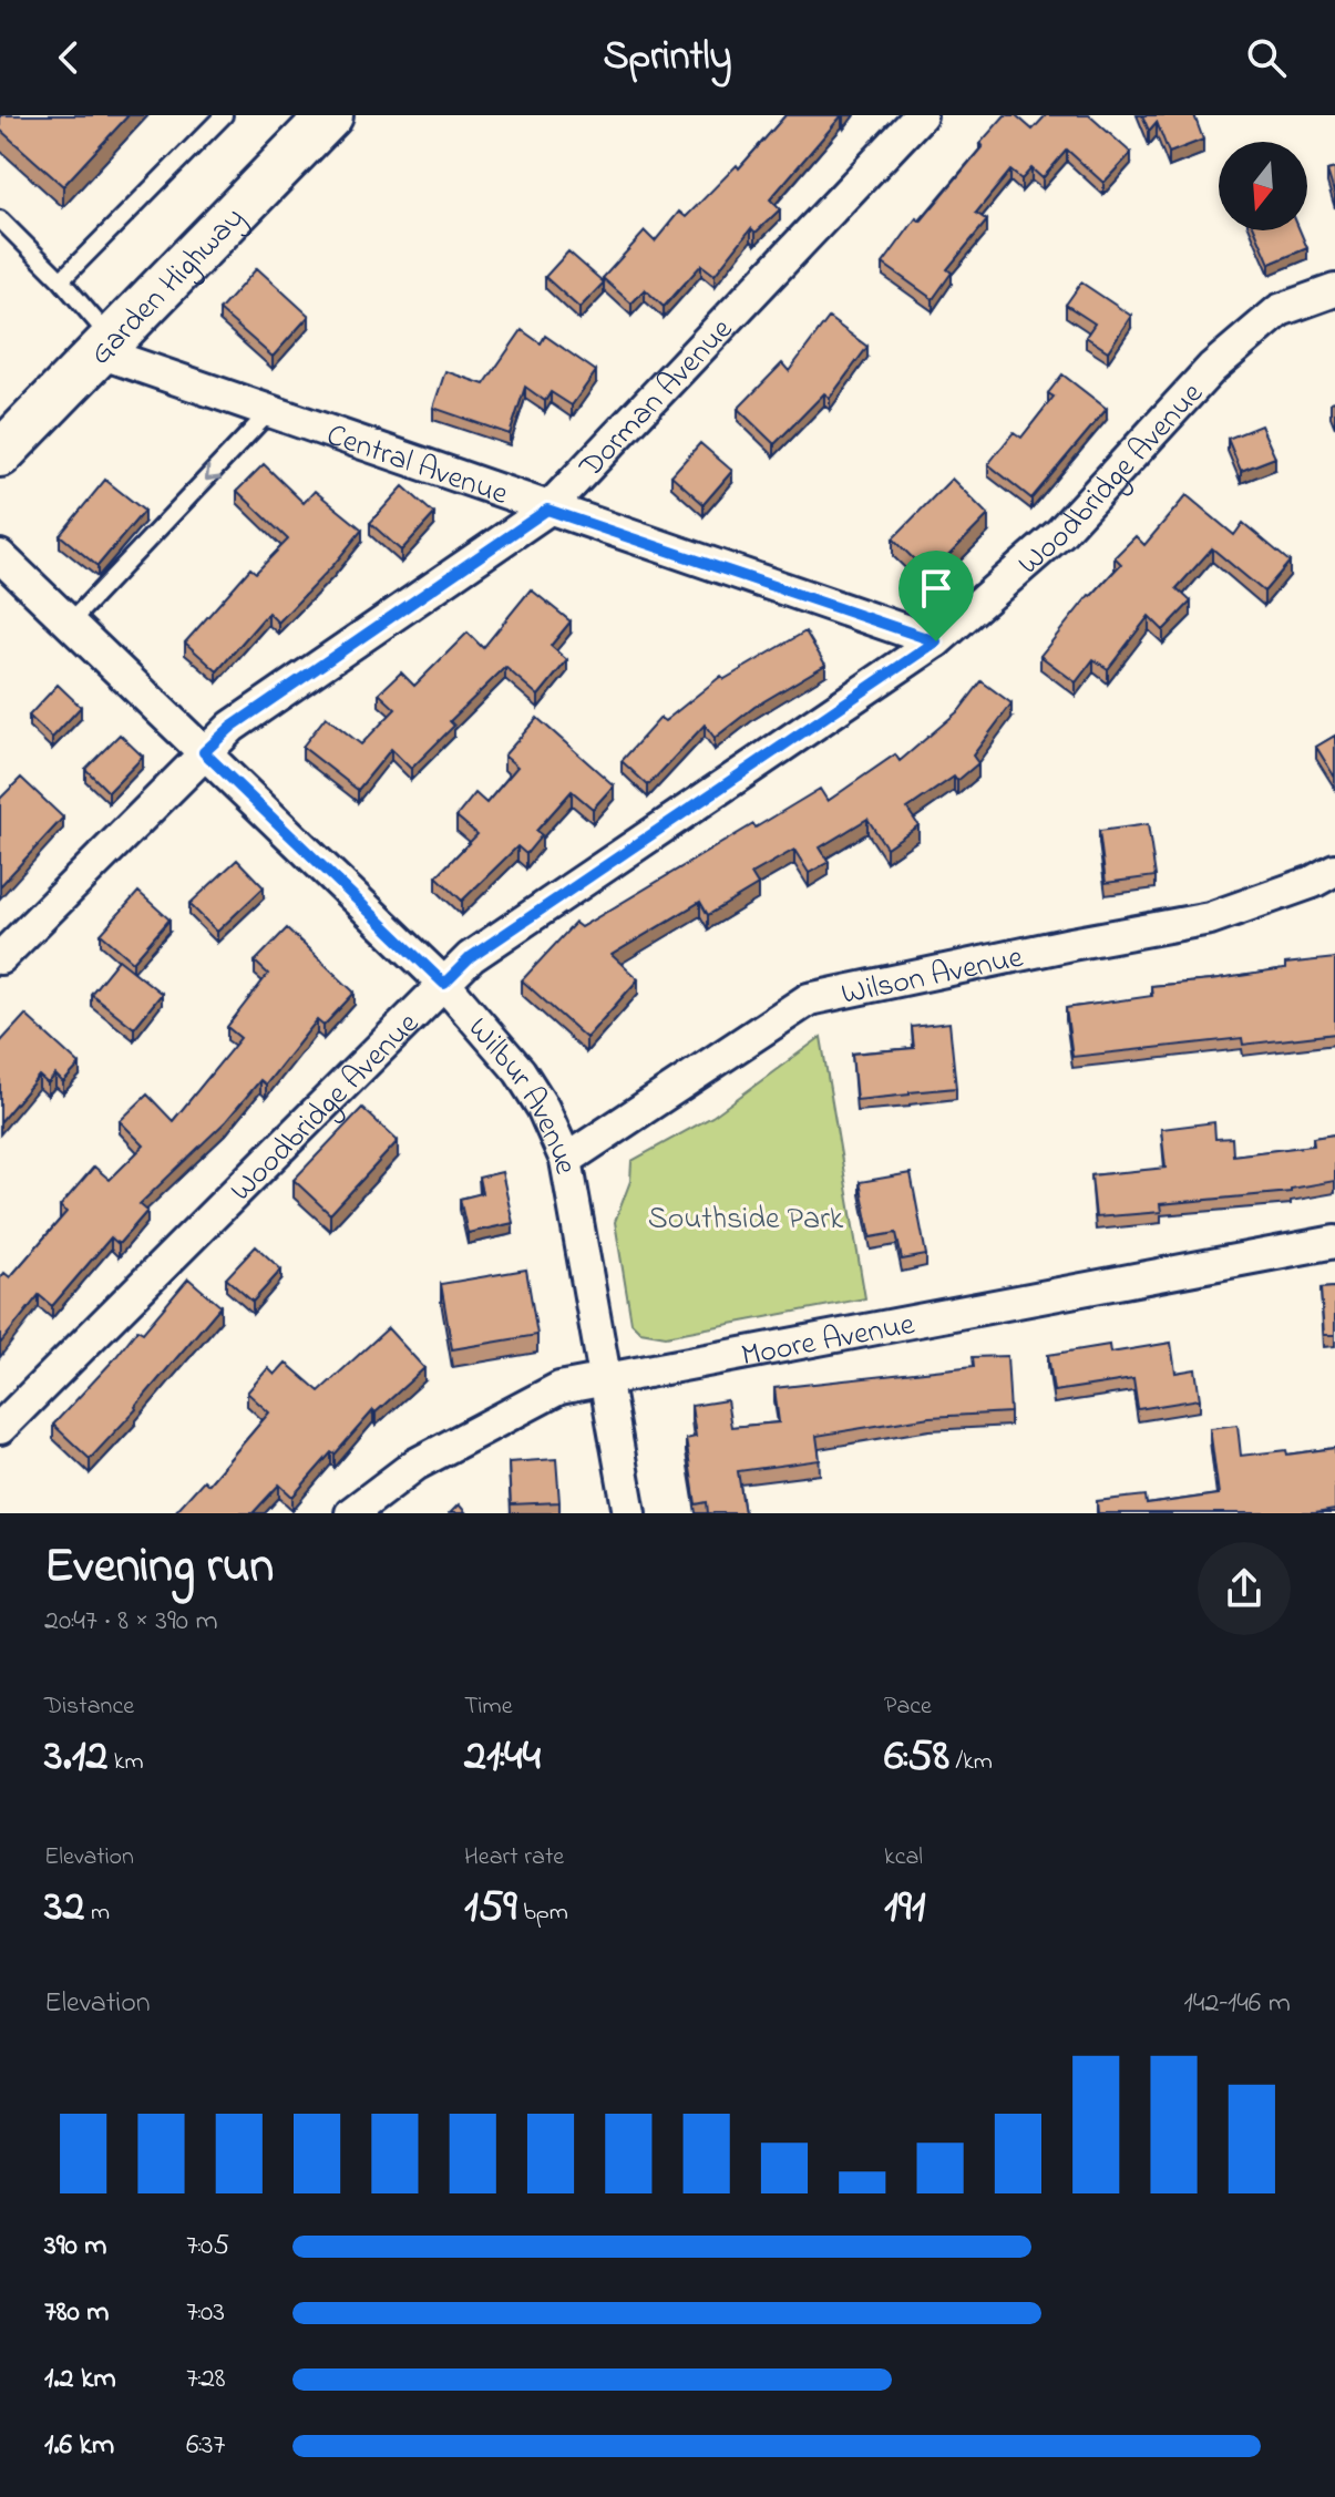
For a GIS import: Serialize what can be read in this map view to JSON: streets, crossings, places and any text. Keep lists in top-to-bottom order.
{
  "streets": {
    "main road": ["Garden Highway"],
    "street": [
      "Dorman Avenue",
      "Central Avenue",
      "Woodbridge Avenue",
      "Wilson Avenue",
      "Wilbur Avenue",
      "Moore Avenue"
    ]
  },
  "crossings": [
    ["Garden Highway", "Central Avenue"],
    ["Dorman Avenue", "Central Avenue"],
    ["Dorman Avenue", "Wilbur Avenue"],
    ["Central Avenue", "Woodbridge Avenue"],
    ["Woodbridge Avenue", "Wilbur Avenue"],
    ["Wilson Avenue", "Wilbur Avenue"],
    ["Wilbur Avenue", "Moore Avenue"]
  ],
  "parks": ["Southside Park"],
  "north": "bottom",
  "page": {
    "header": "Sprintly",
    "heading": ["Evening run", "20:47 · 8 × 390 m"],
    "stats": [
      ["Distance", "3.12 km"],
      ["Time", "21:44"],
      ["Pace", "6:58 /km"],
      ["Elevation", "32 m"],
      ["Heart rate", "159 bpm"],
      ["kcal", "191"]
    ],
    "chart": ["Elevation", "142–146 m"],
    "list": [
      {
        "name": "390 m",
        "note": "7:05"
      },
      {
        "name": "780 m",
        "note": "7:03"
      },
      {
        "name": "1.2 km",
        "note": "7:28"
      },
      {
        "name": "1.6 km",
        "note": "6:37"
      }
    ]
  }
}
